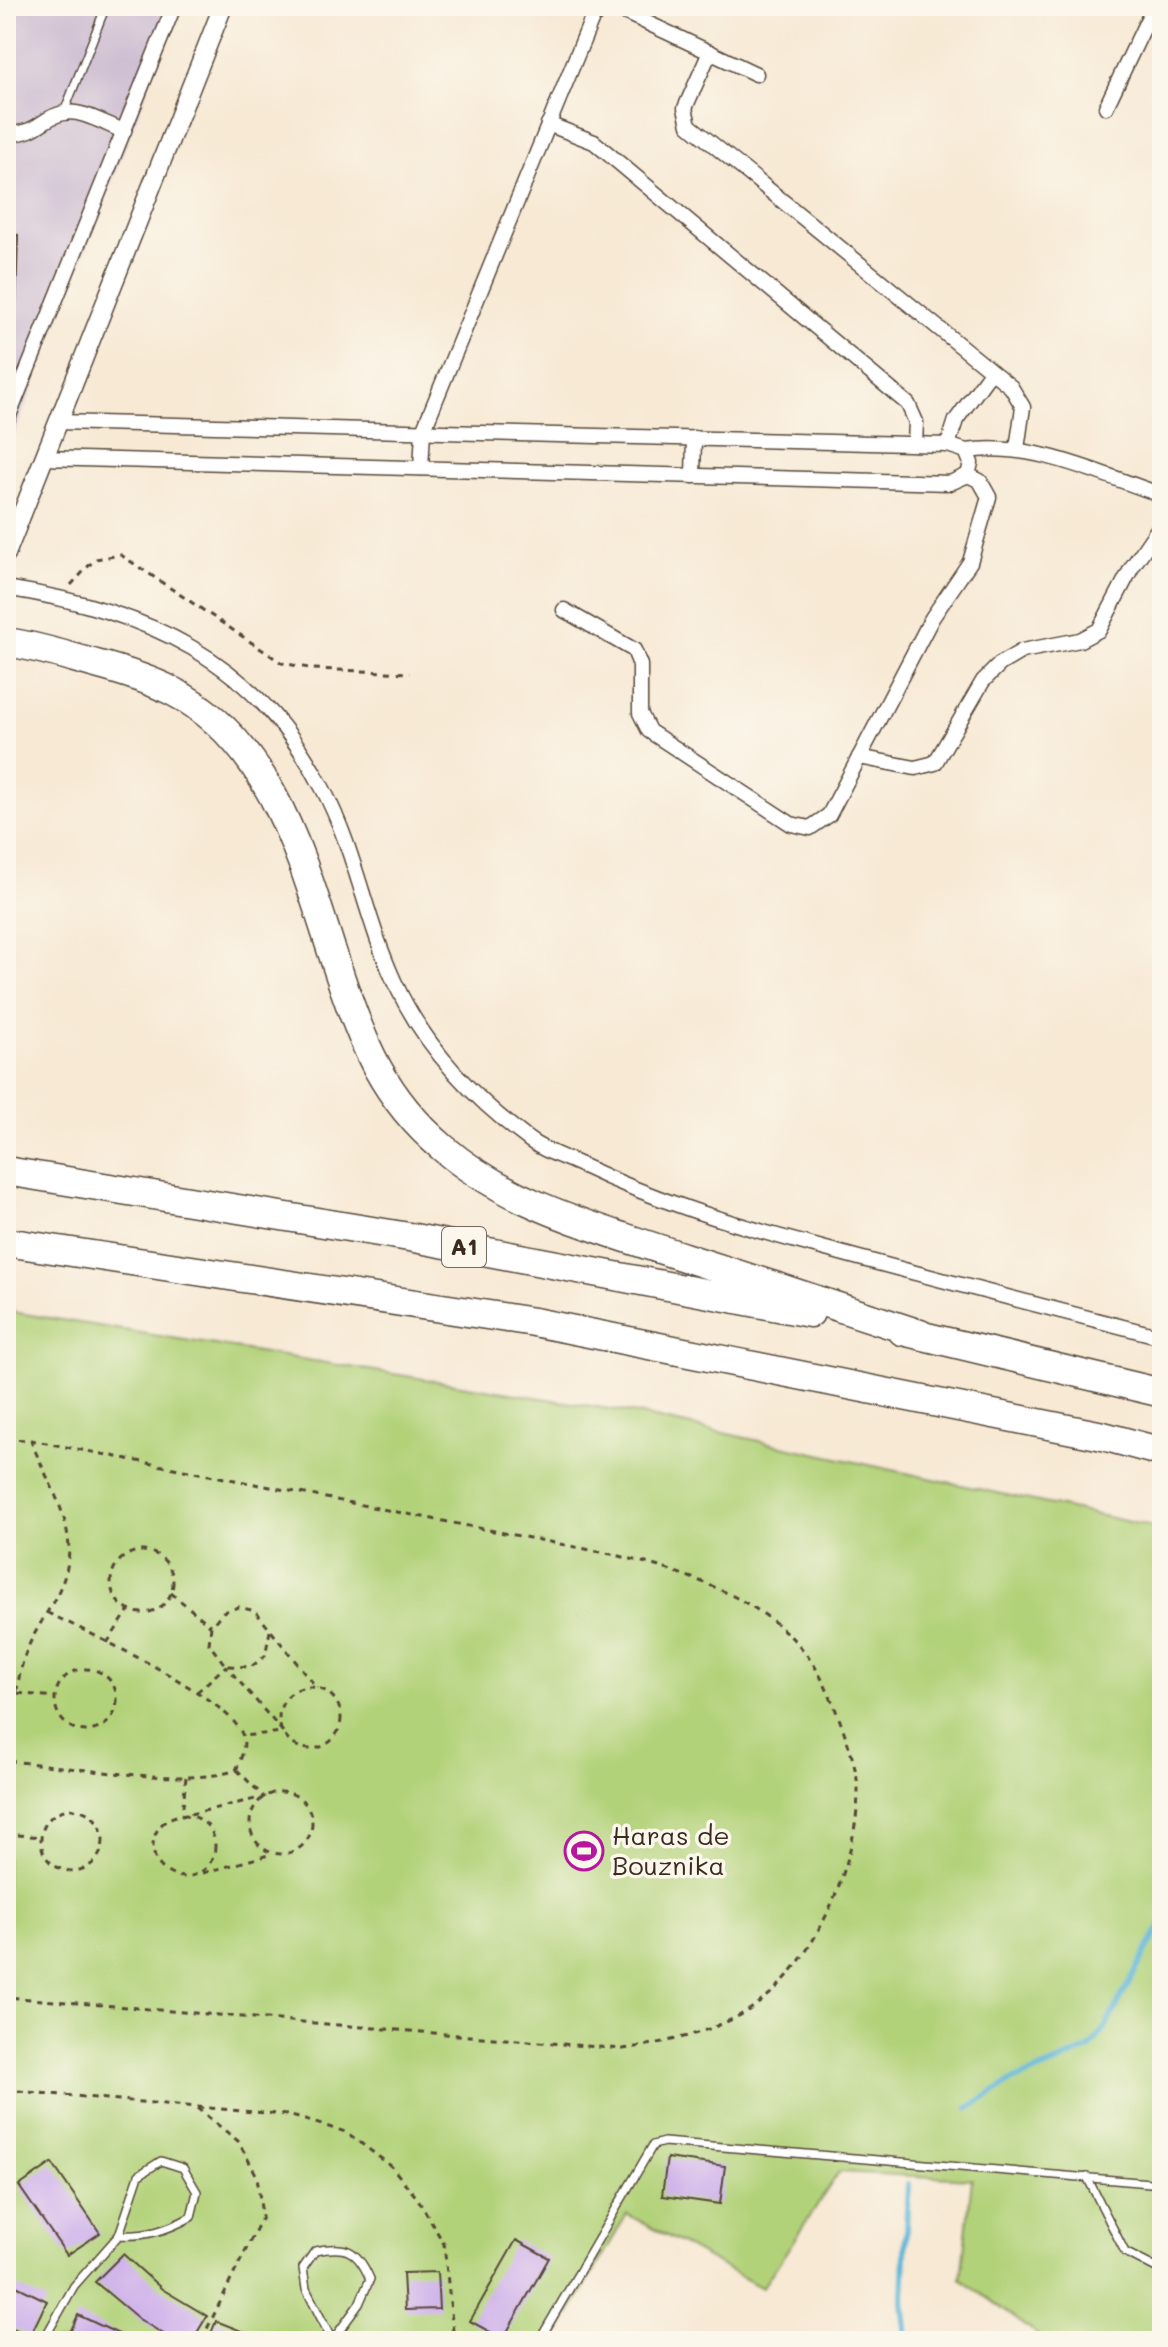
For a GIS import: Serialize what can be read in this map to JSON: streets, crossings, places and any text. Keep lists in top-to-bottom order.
{
  "streets": {
    "highway": ["A1"]
  },
  "places": {
    "sports": ["Haras de Bouznika"]
  }
}
